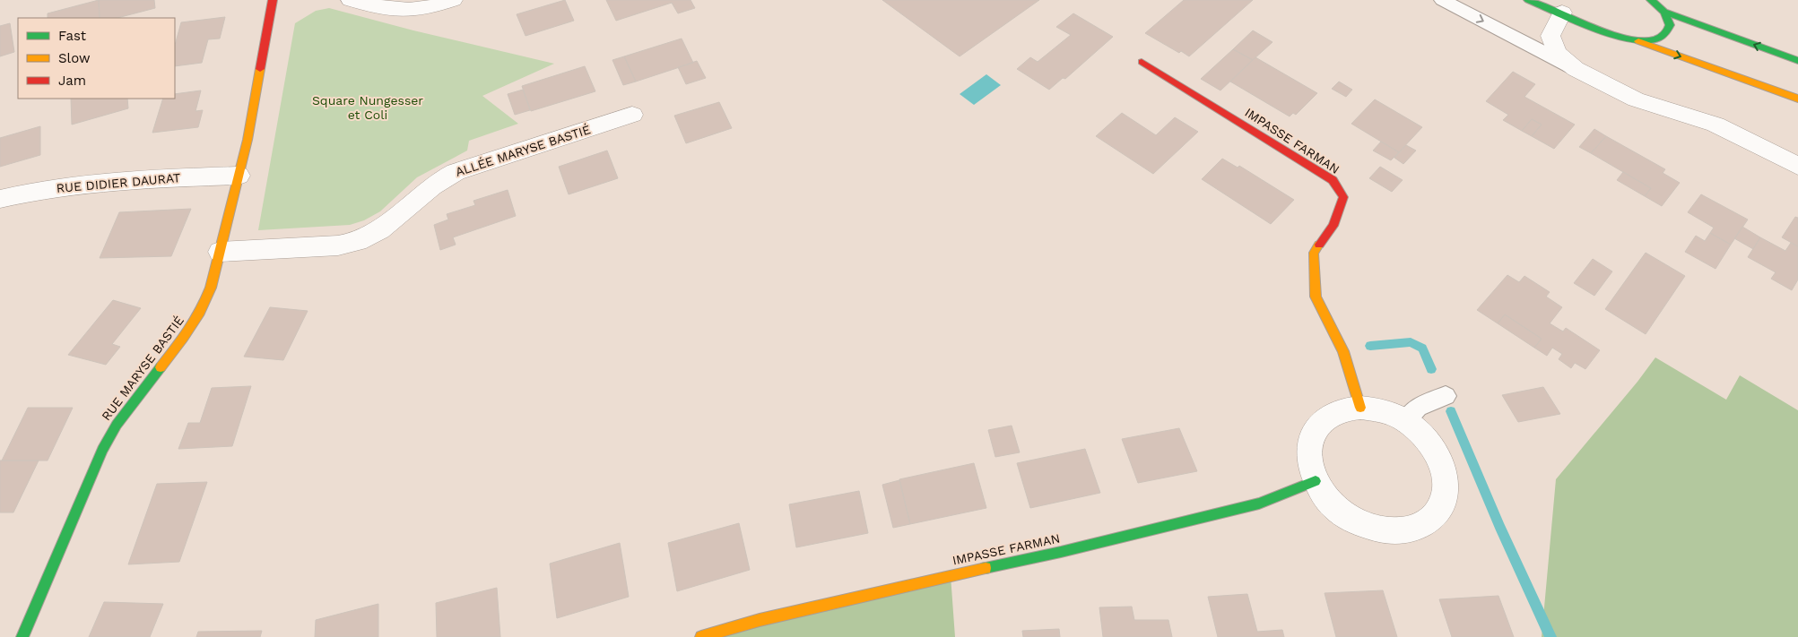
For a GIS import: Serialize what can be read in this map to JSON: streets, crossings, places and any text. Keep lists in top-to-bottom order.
{
  "streets": {
    "street": [
      "IMPASSE FARMAN",
      "ALLÉE MARYSE BASTIÉ",
      "RUE DIDIER DAURAT",
      "RUE MARYSE BASTIÉ"
    ]
  },
  "crossings": [
    ["ALLÉE MARYSE BASTIÉ", "RUE MARYSE BASTIÉ"],
    ["RUE DIDIER DAURAT", "RUE MARYSE BASTIÉ"]
  ],
  "parks": ["Square Nungesser et Coli"],
  "legend": ["Fast", "Slow", "Jam"]
}
